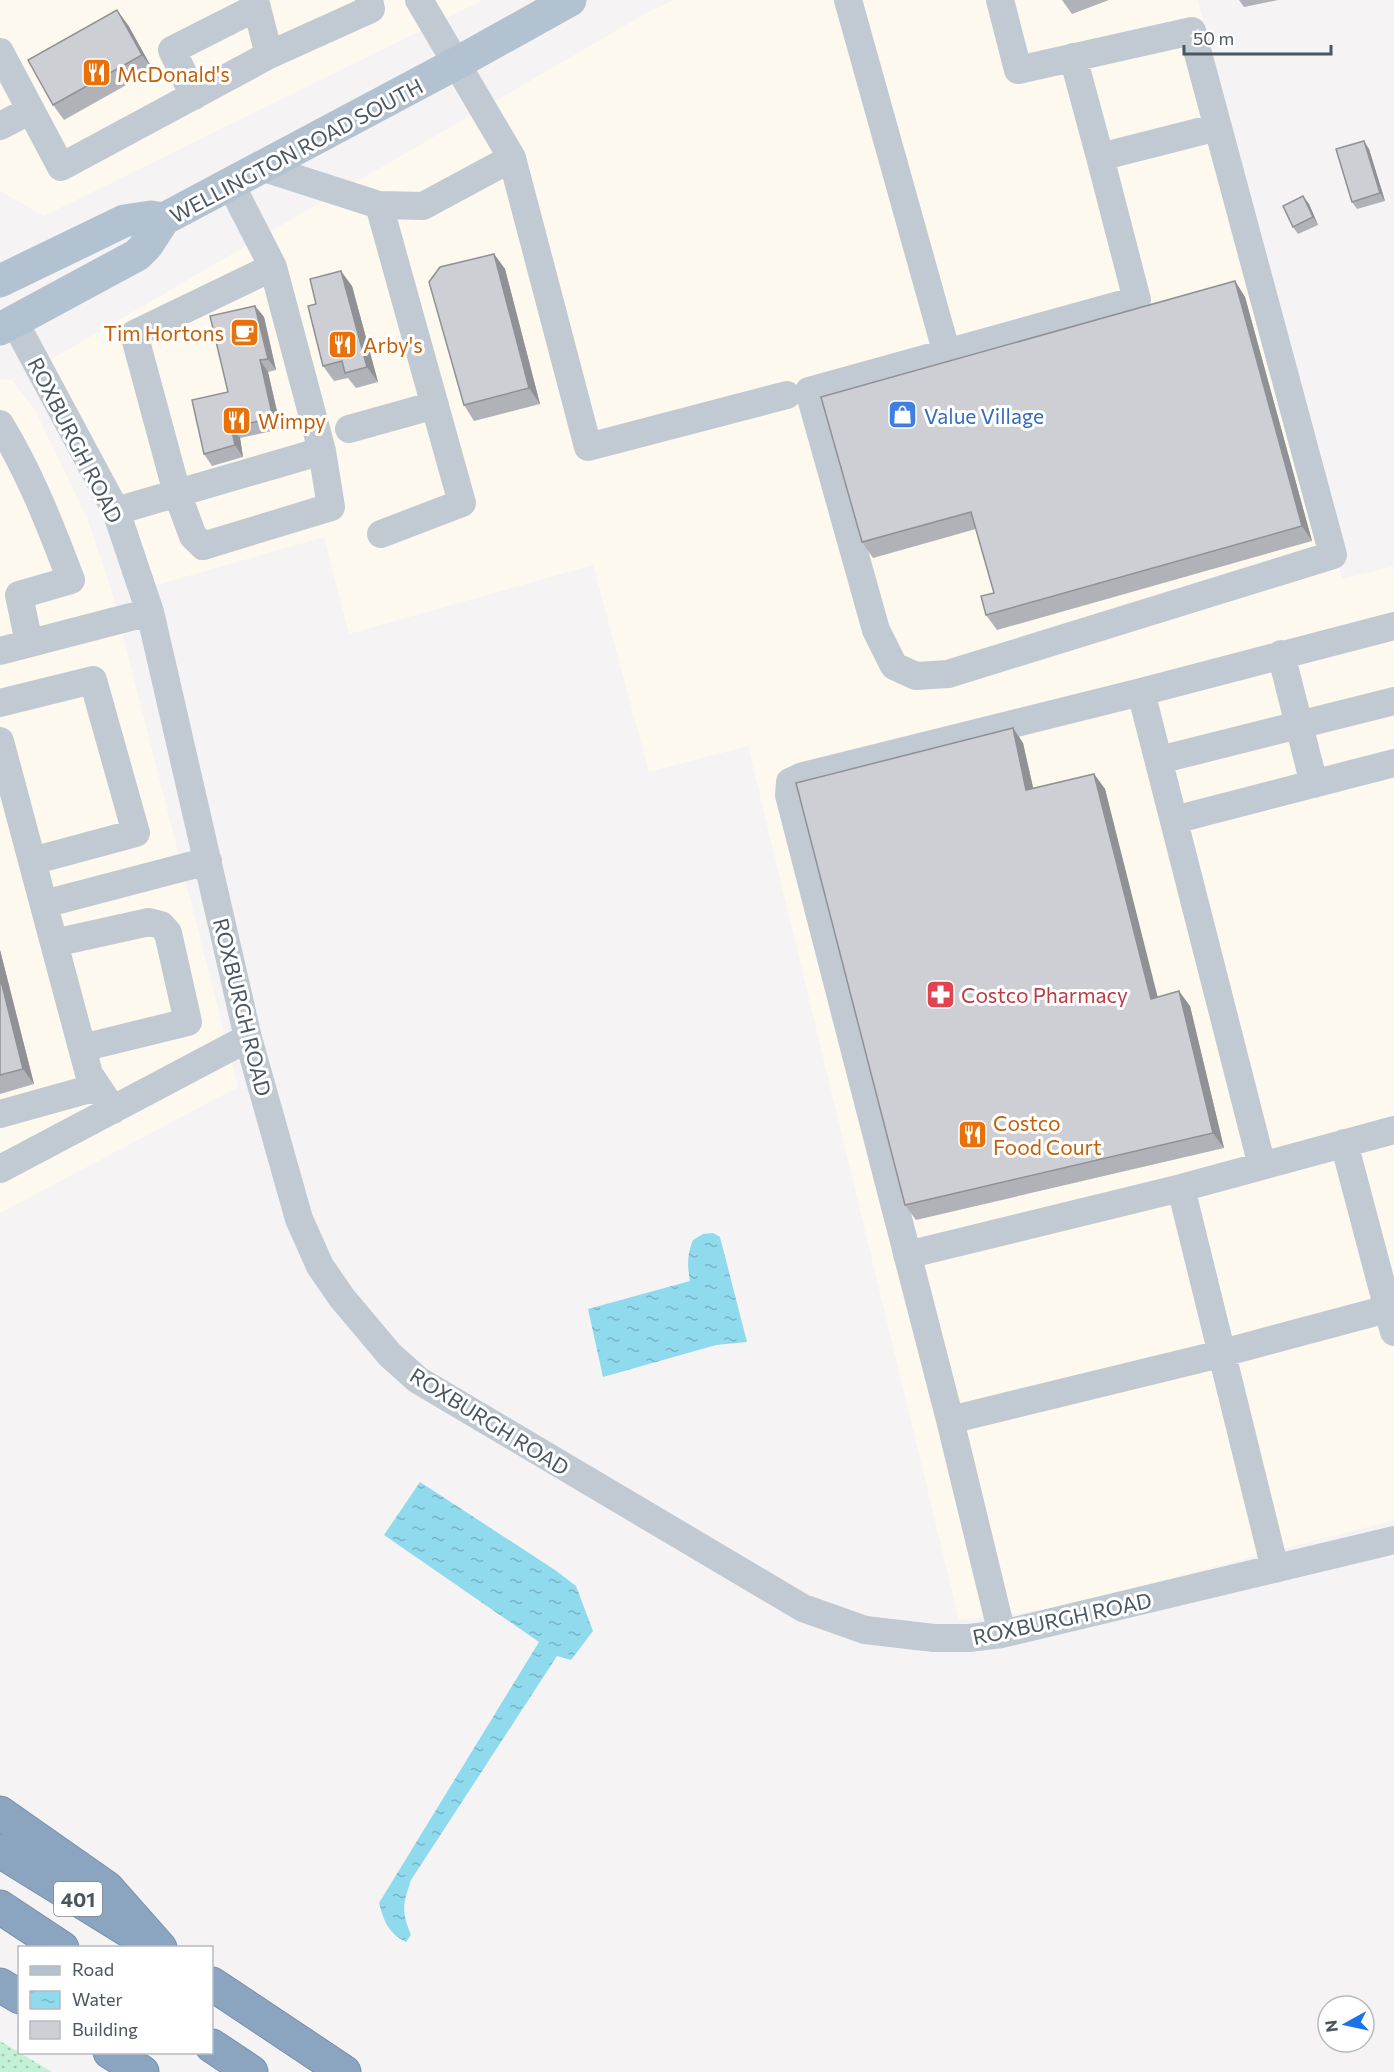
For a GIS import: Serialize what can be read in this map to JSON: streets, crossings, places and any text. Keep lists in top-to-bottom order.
{
  "streets": {
    "highway": ["401"],
    "main road": ["WELLINGTON ROAD SOUTH"],
    "street": ["ROXBURGH ROAD"]
  },
  "crossings": [
    ["WELLINGTON ROAD SOUTH", "ROXBURGH ROAD"]
  ],
  "places": {
    "restaurant": [
      "McDonald's",
      "Arby's",
      "Wimpy",
      "Costco Food Court"
    ],
    "cafe": ["Tim Hortons"],
    "shop": ["Value Village"],
    "pharmacy": ["Costco Pharmacy"]
  },
  "legend": ["Road", "Water", "Building"],
  "scale_bar": "50 m",
  "north": "left"
}
